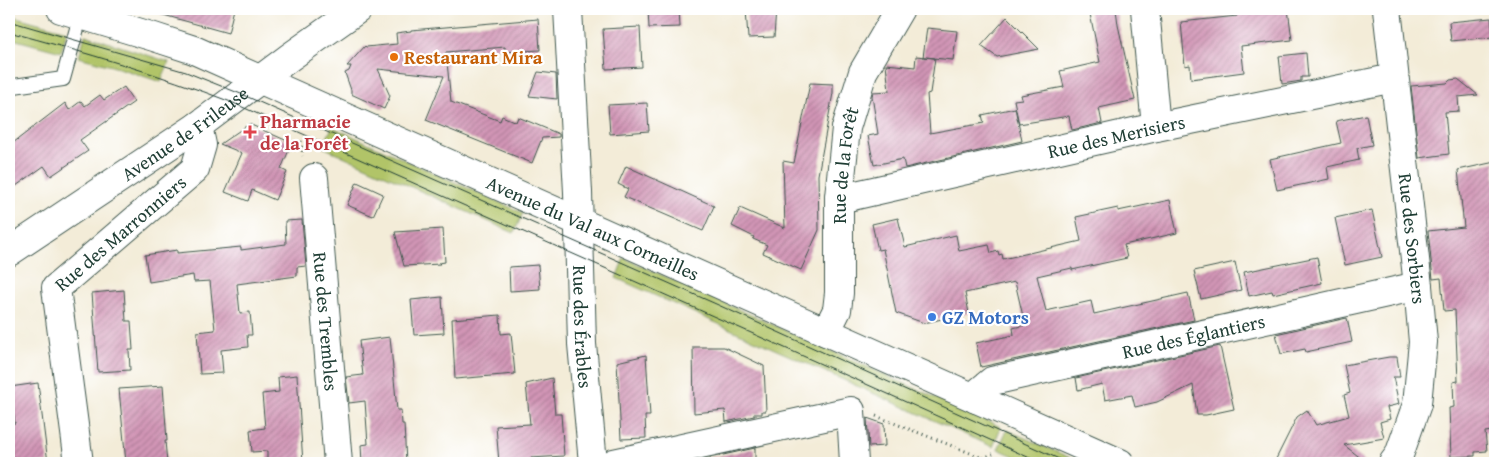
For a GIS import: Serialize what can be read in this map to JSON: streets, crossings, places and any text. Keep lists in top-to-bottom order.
{
  "streets": {
    "street": [
      "Avenue de Frileuse",
      "Rue des Merisiers",
      "Rue de la Forêt",
      "Avenue du Val aux Corneilles",
      "Rue des Marronniers",
      "Rue des Sorbiers",
      "Rue des Trembles",
      "Rue des Érables",
      "Rue des Églantiers"
    ]
  },
  "crossings": [
    ["Avenue de Frileuse", "Avenue du Val aux Corneilles"],
    ["Avenue de Frileuse", "Rue des Marronniers"],
    ["Rue des Merisiers", "Rue de la Forêt"],
    ["Rue des Merisiers", "Rue des Sorbiers"],
    ["Rue de la Forêt", "Avenue du Val aux Corneilles"],
    ["Avenue du Val aux Corneilles", "Rue des Érables"],
    ["Avenue du Val aux Corneilles", "Rue des Églantiers"],
    ["Rue des Sorbiers", "Rue des Églantiers"]
  ],
  "places": {
    "other": ["Restaurant Mira", "GZ Motors"],
    "health": ["Pharmacie de la Forêt"]
  }
}
